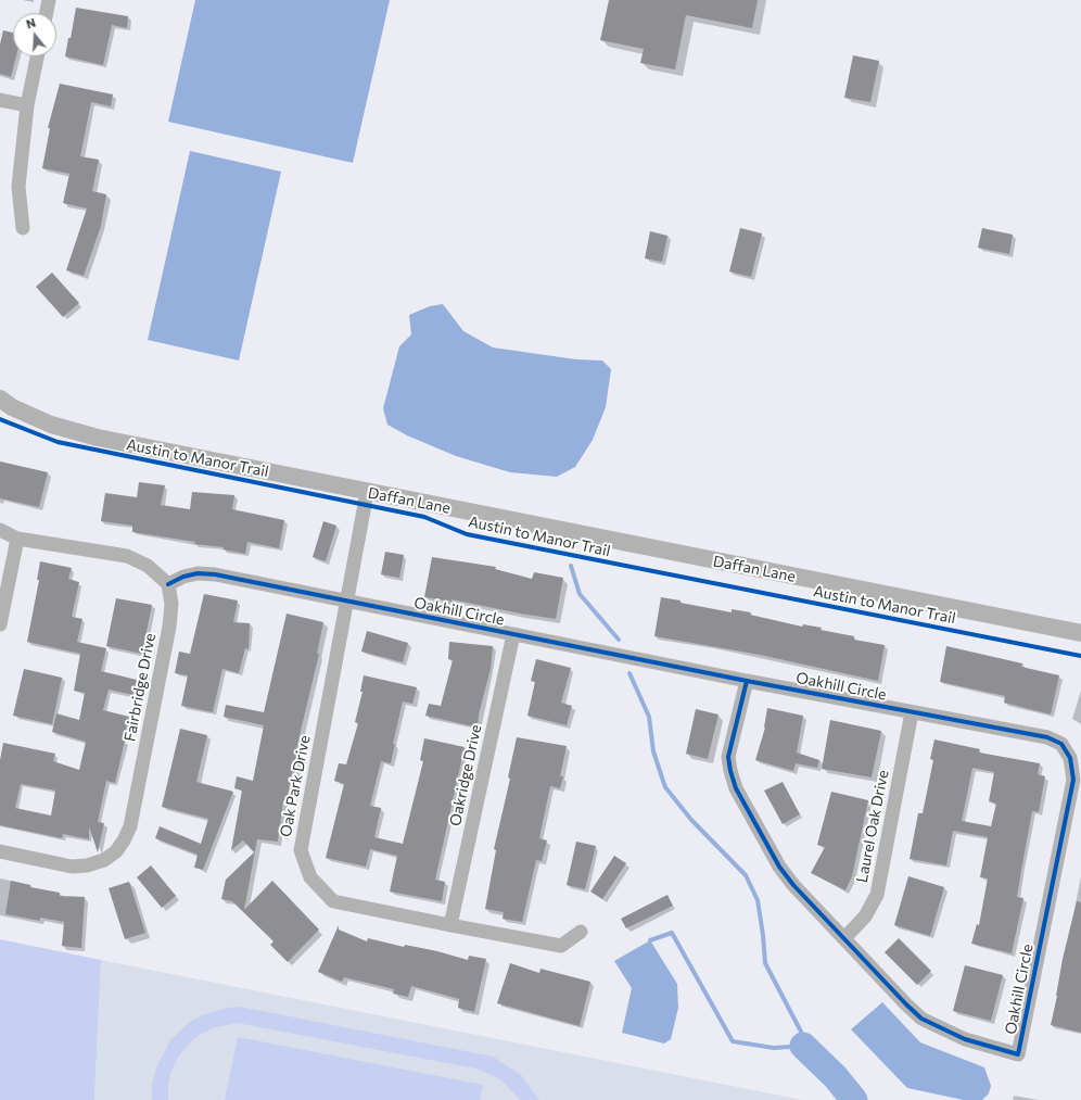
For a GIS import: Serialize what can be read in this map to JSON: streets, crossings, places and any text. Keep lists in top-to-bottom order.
{
  "streets": {
    "street": [
      "Daffan Lane",
      "Oakhill Circle",
      "Fairbridge Drive",
      "Oakridge Drive",
      "Oak Park Drive",
      "Laurel Oak Drive"
    ],
    "cycle path": ["Austin to Manor Trail"]
  },
  "crossings": [
    ["Daffan Lane", "Oak Park Drive"],
    ["Oakhill Circle", "Fairbridge Drive"],
    ["Oakhill Circle", "Oakridge Drive"],
    ["Oakhill Circle", "Oak Park Drive"],
    ["Oakhill Circle", "Laurel Oak Drive"],
    ["Oakridge Drive", "Oak Park Drive"]
  ],
  "north": "top"
}
